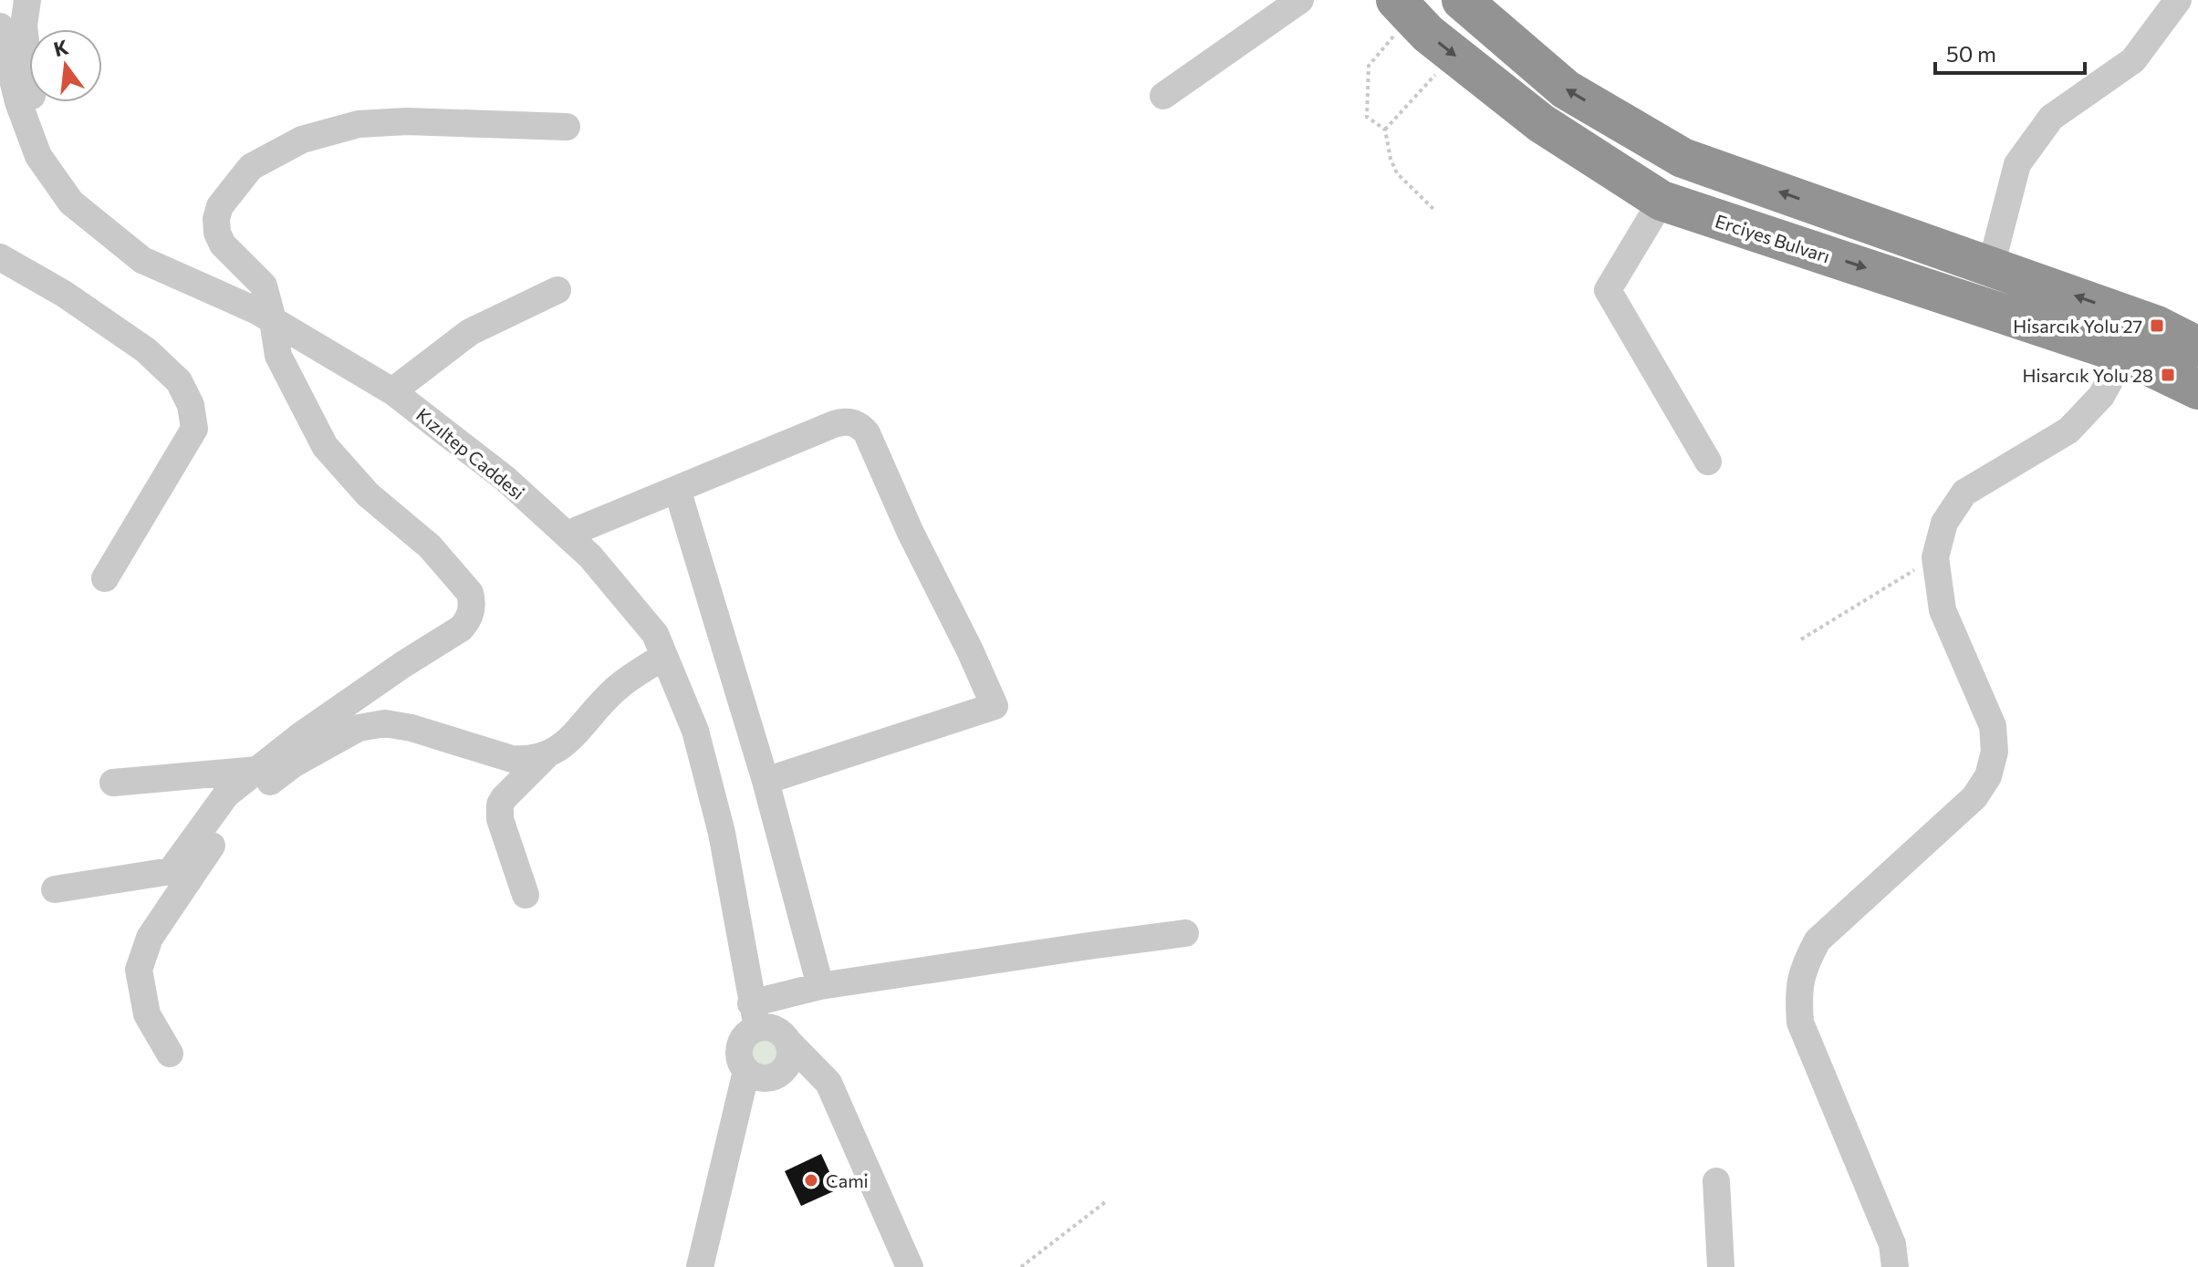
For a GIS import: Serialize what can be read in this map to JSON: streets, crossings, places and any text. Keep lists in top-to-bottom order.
{
  "streets": {
    "highway": ["Erciyes Bulvarı"],
    "street": ["Kızıltep Caddesi"]
  },
  "places": {
    "transit": ["Hisarcık Yolu 27", "Hisarcık Yolu 28"],
    "other": ["Cami"]
  },
  "scale_bar": "50 m",
  "north": "top"
}
